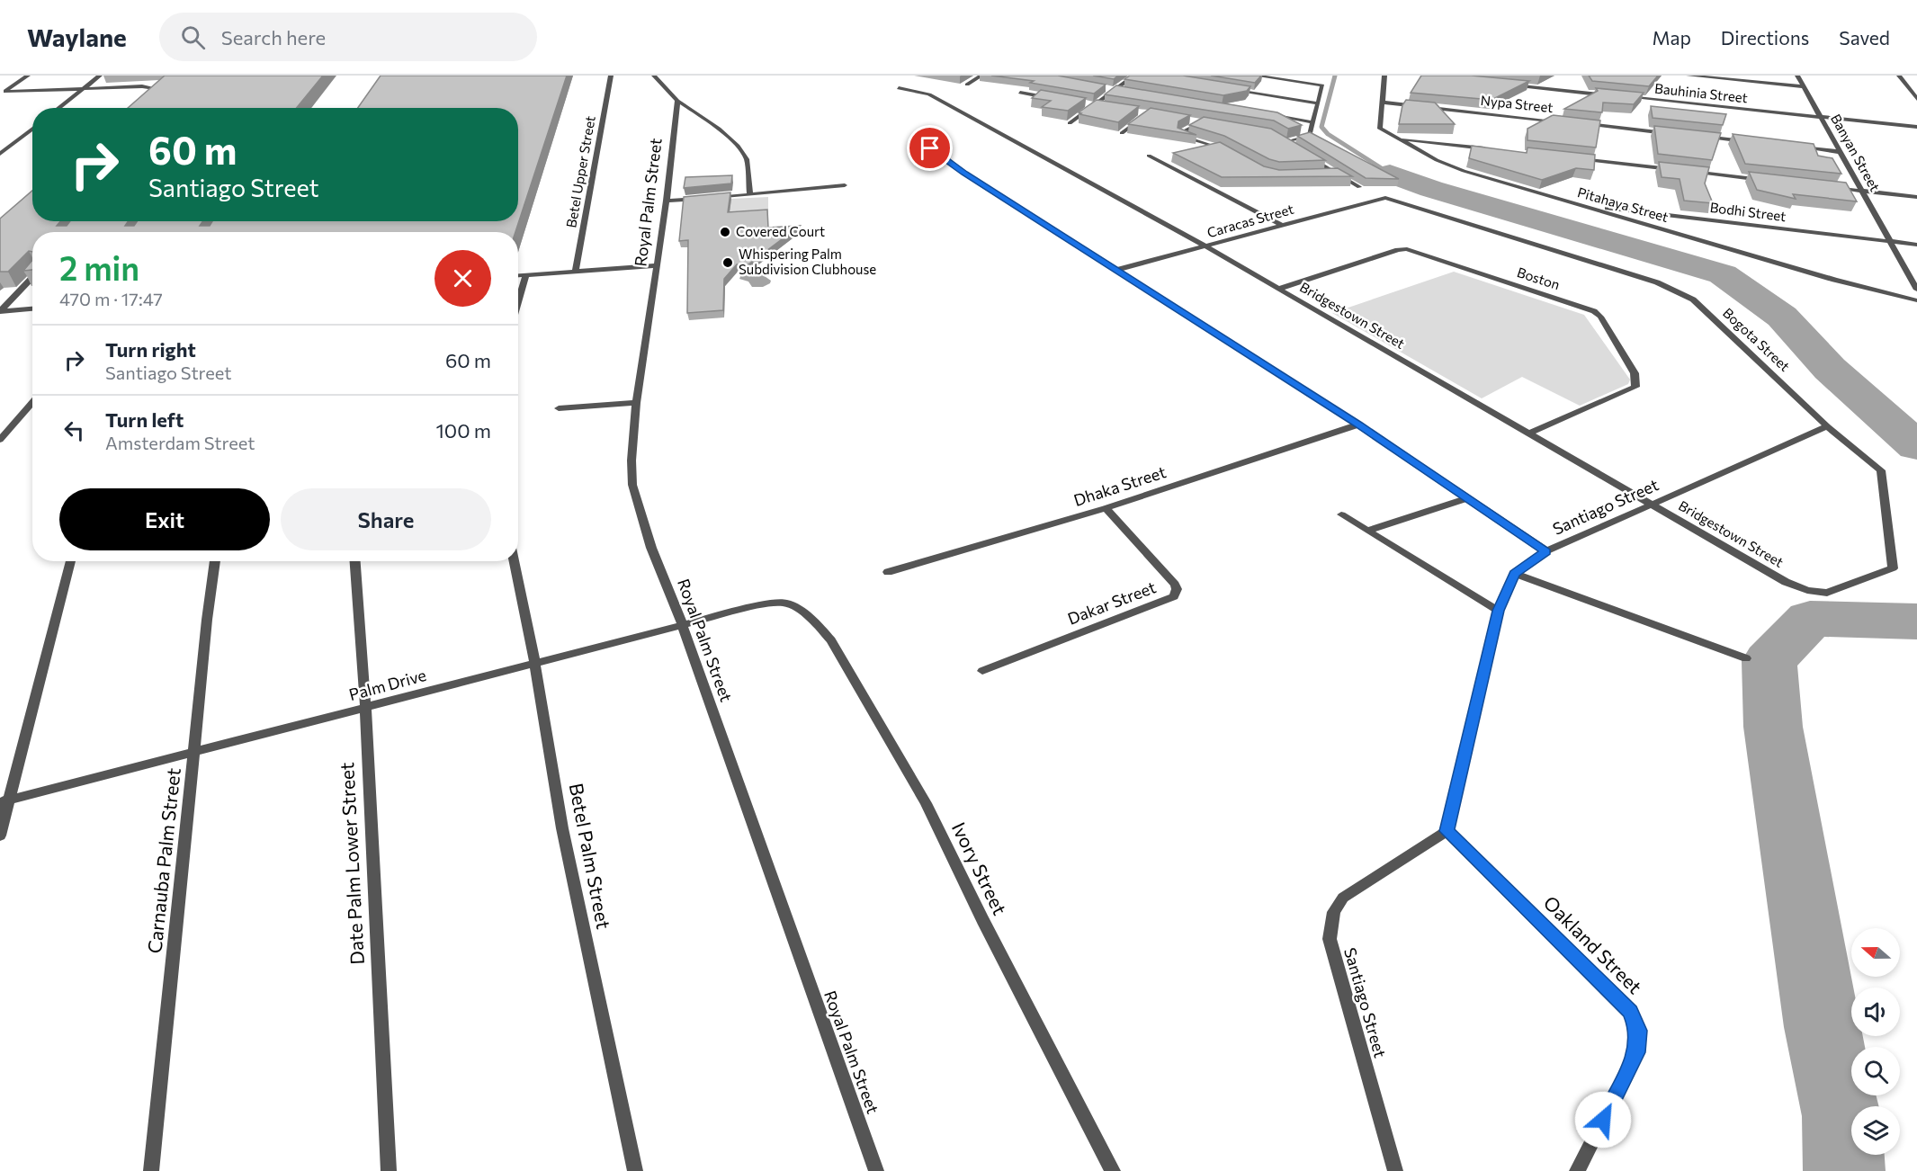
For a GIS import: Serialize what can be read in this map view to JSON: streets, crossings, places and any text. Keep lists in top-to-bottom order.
{
  "streets": {
    "street": [
      "Bauhinia Street",
      "Nypa Street",
      "Banyan Street",
      "Betel Upper Street",
      "Royal Palm Street",
      "Pitahaya Street",
      "Bodhi Street",
      "Caracas Street",
      "Boston",
      "Bridgestown Street",
      "Bogota Street",
      "Dhaka Street",
      "Santiago Street",
      "Dakar Street",
      "Palm Drive",
      "Betel Palm Street",
      "Carnauba Palm Street",
      "Date Palm Lower Street",
      "Ivory Street",
      "Oakland Street"
    ]
  },
  "crossings": [
    ["Bauhinia Street", "Banyan Street"],
    ["Nypa Street", "Pitahaya Street"],
    ["Banyan Street", "Bodhi Street"],
    ["Royal Palm Street", "Palm Drive"],
    ["Pitahaya Street", "Bodhi Street"],
    ["Caracas Street", "Bridgestown Street"],
    ["Caracas Street", "Bogota Street"],
    ["Boston", "Bridgestown Street"],
    ["Bridgestown Street", "Bogota Street"],
    ["Bridgestown Street", "Santiago Street"],
    ["Bogota Street", "Santiago Street"],
    ["Dhaka Street", "Dakar Street"],
    ["Santiago Street", "Oakland Street"],
    ["Palm Drive", "Betel Palm Street"],
    ["Palm Drive", "Carnauba Palm Street"],
    ["Palm Drive", "Date Palm Lower Street"],
    ["Palm Drive", "Ivory Street"]
  ],
  "places": ["Covered Court", "Whispering Palm Subdivision Clubhouse"],
  "north": "left",
  "page": {
    "header": "Waylane",
    "search": "Search here",
    "nav": ["Map", "Directions", "Saved"],
    "turn": ["60 m", "Santiago Street"],
    "heading": ["2 min", "470 m · 17:47"],
    "list": [
      {
        "name": "Turn right",
        "note": "Santiago Street",
        "value": "60 m"
      },
      {
        "name": "Turn left",
        "note": "Amsterdam Street",
        "value": "100 m"
      }
    ],
    "buttons": ["Exit", "Share"]
  }
}
